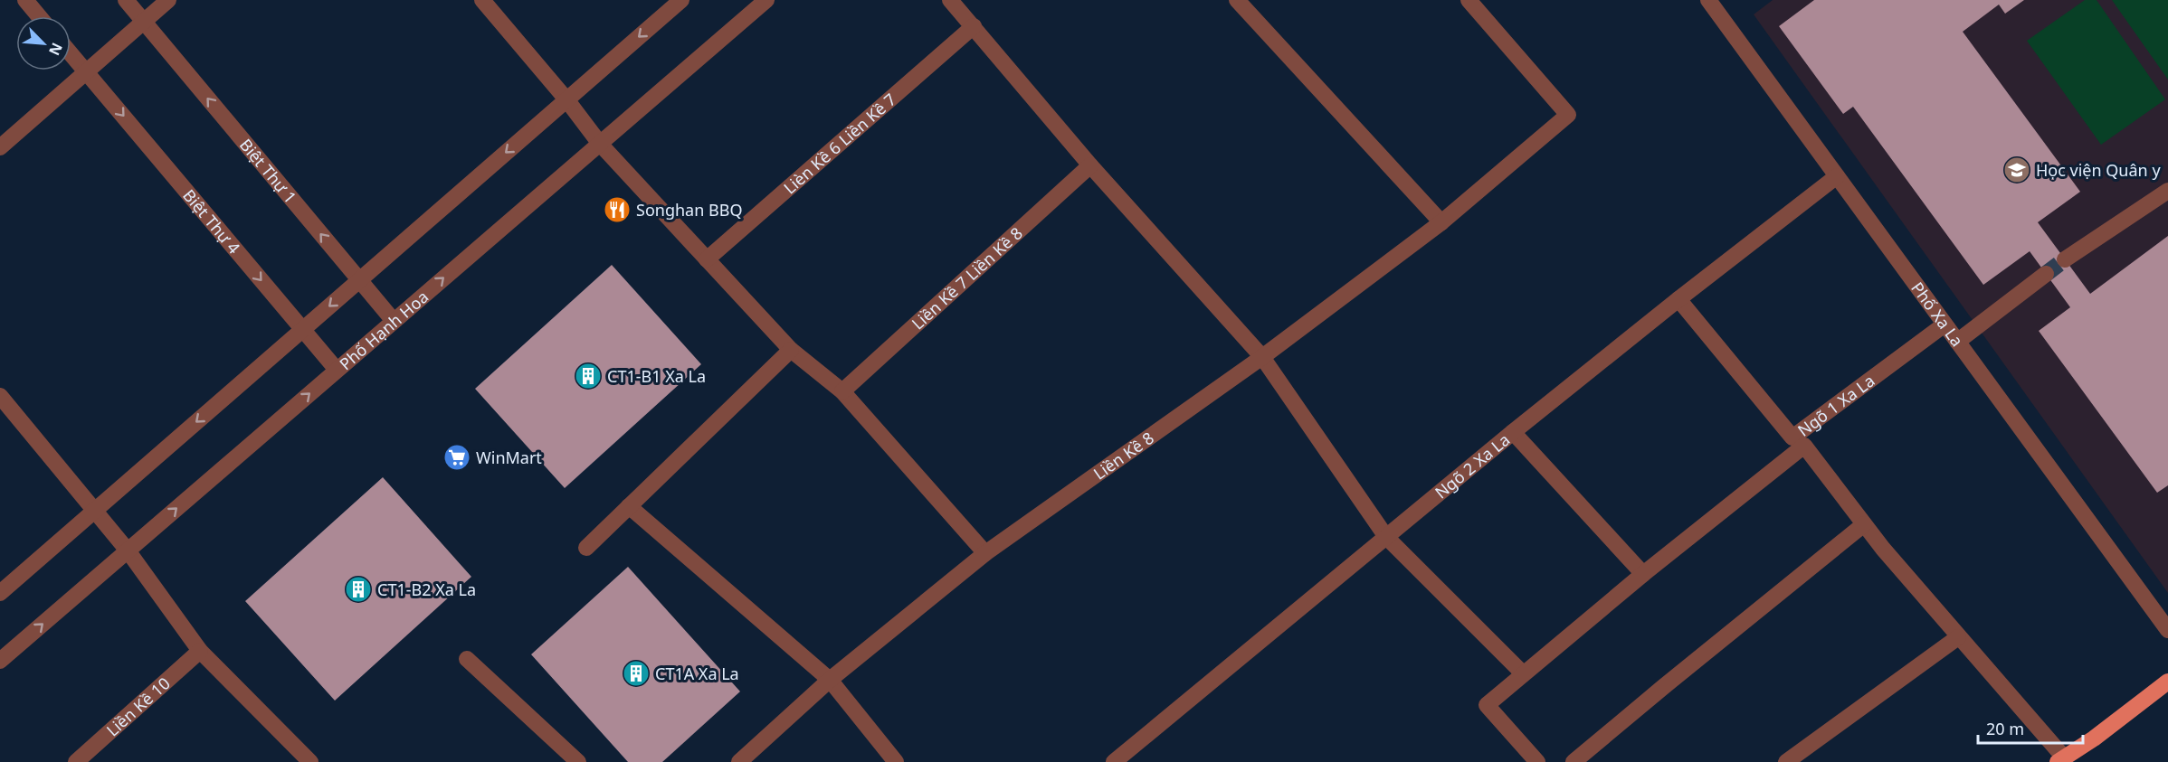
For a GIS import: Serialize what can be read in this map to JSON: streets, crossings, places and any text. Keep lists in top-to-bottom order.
{
  "streets": {
    "street": [
      "Lièn Kề 6 Liền Kề 7",
      "Biệt Thự 1",
      "Biệt Thự 4",
      "Liền Kề 7 Liền Kề 8",
      "Phố Xa La",
      "Phố Hạnh Hoa",
      "Ngõ 1 Xa La",
      "Liền Kề 8",
      "Ngõ 2 Xa La",
      "Liền Kề 10"
    ]
  },
  "crossings": [
    ["Biệt Thự 1", "Phố Hạnh Hoa"],
    ["Biệt Thự 4", "Phố Hạnh Hoa"],
    ["Phố Xa La", "Ngõ 1 Xa La"],
    ["Phố Xa La", "Ngõ 2 Xa La"],
    ["Ngõ 1 Xa La", "Ngõ 2 Xa La"]
  ],
  "one_way": ["Biệt Thự 1", "Biệt Thự 4"],
  "places": {
    "school or university": ["Học viện Quân y"],
    "restaurant": ["Songhan BBQ"],
    "building": ["CT1-B1 Xa La", "CT1-B2 Xa La", "CT1A Xa La"],
    "supermarket": ["WinMart"]
  },
  "scale_bar": "20 m",
  "north": "bottom right"
}
